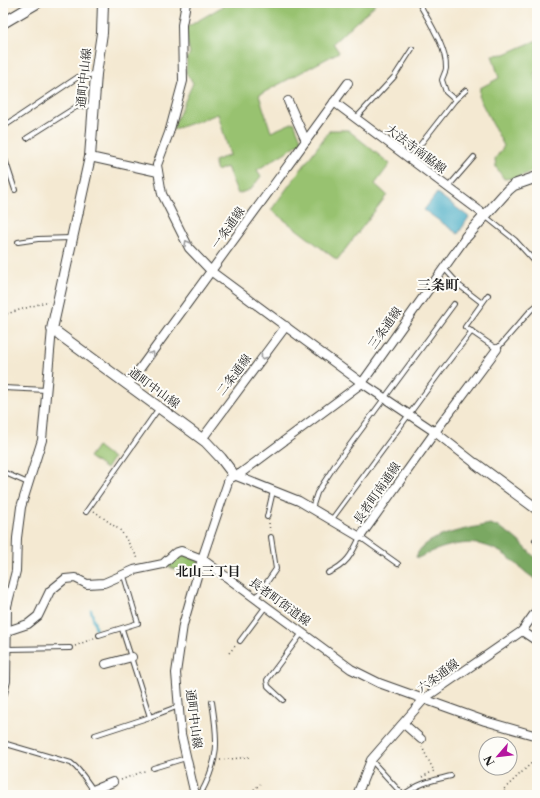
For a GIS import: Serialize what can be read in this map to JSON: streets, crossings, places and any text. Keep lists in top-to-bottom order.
{
  "streets": {
    "street": [
      "通町中山線",
      "大法寺南脇線",
      "一条通線",
      "三条通線",
      "二条通線",
      "長者町南通線",
      "長者町街道線",
      "六条通線"
    ]
  },
  "crossings": [
    ["通町中山線", "一条通線"],
    ["通町中山線", "三条通線"],
    ["通町中山線", "二条通線"],
    ["通町中山線", "長者町南通線"],
    ["通町中山線", "長者町街道線"],
    ["大法寺南脇線", "一条通線"],
    ["大法寺南脇線", "三条通線"],
    ["三条通線", "長者町南通線"],
    ["長者町街道線", "六条通線"]
  ],
  "one_way": ["一条通線", "二条通線"],
  "districts": ["三条町", "北山三丁目"],
  "north": "bottom left"
}
